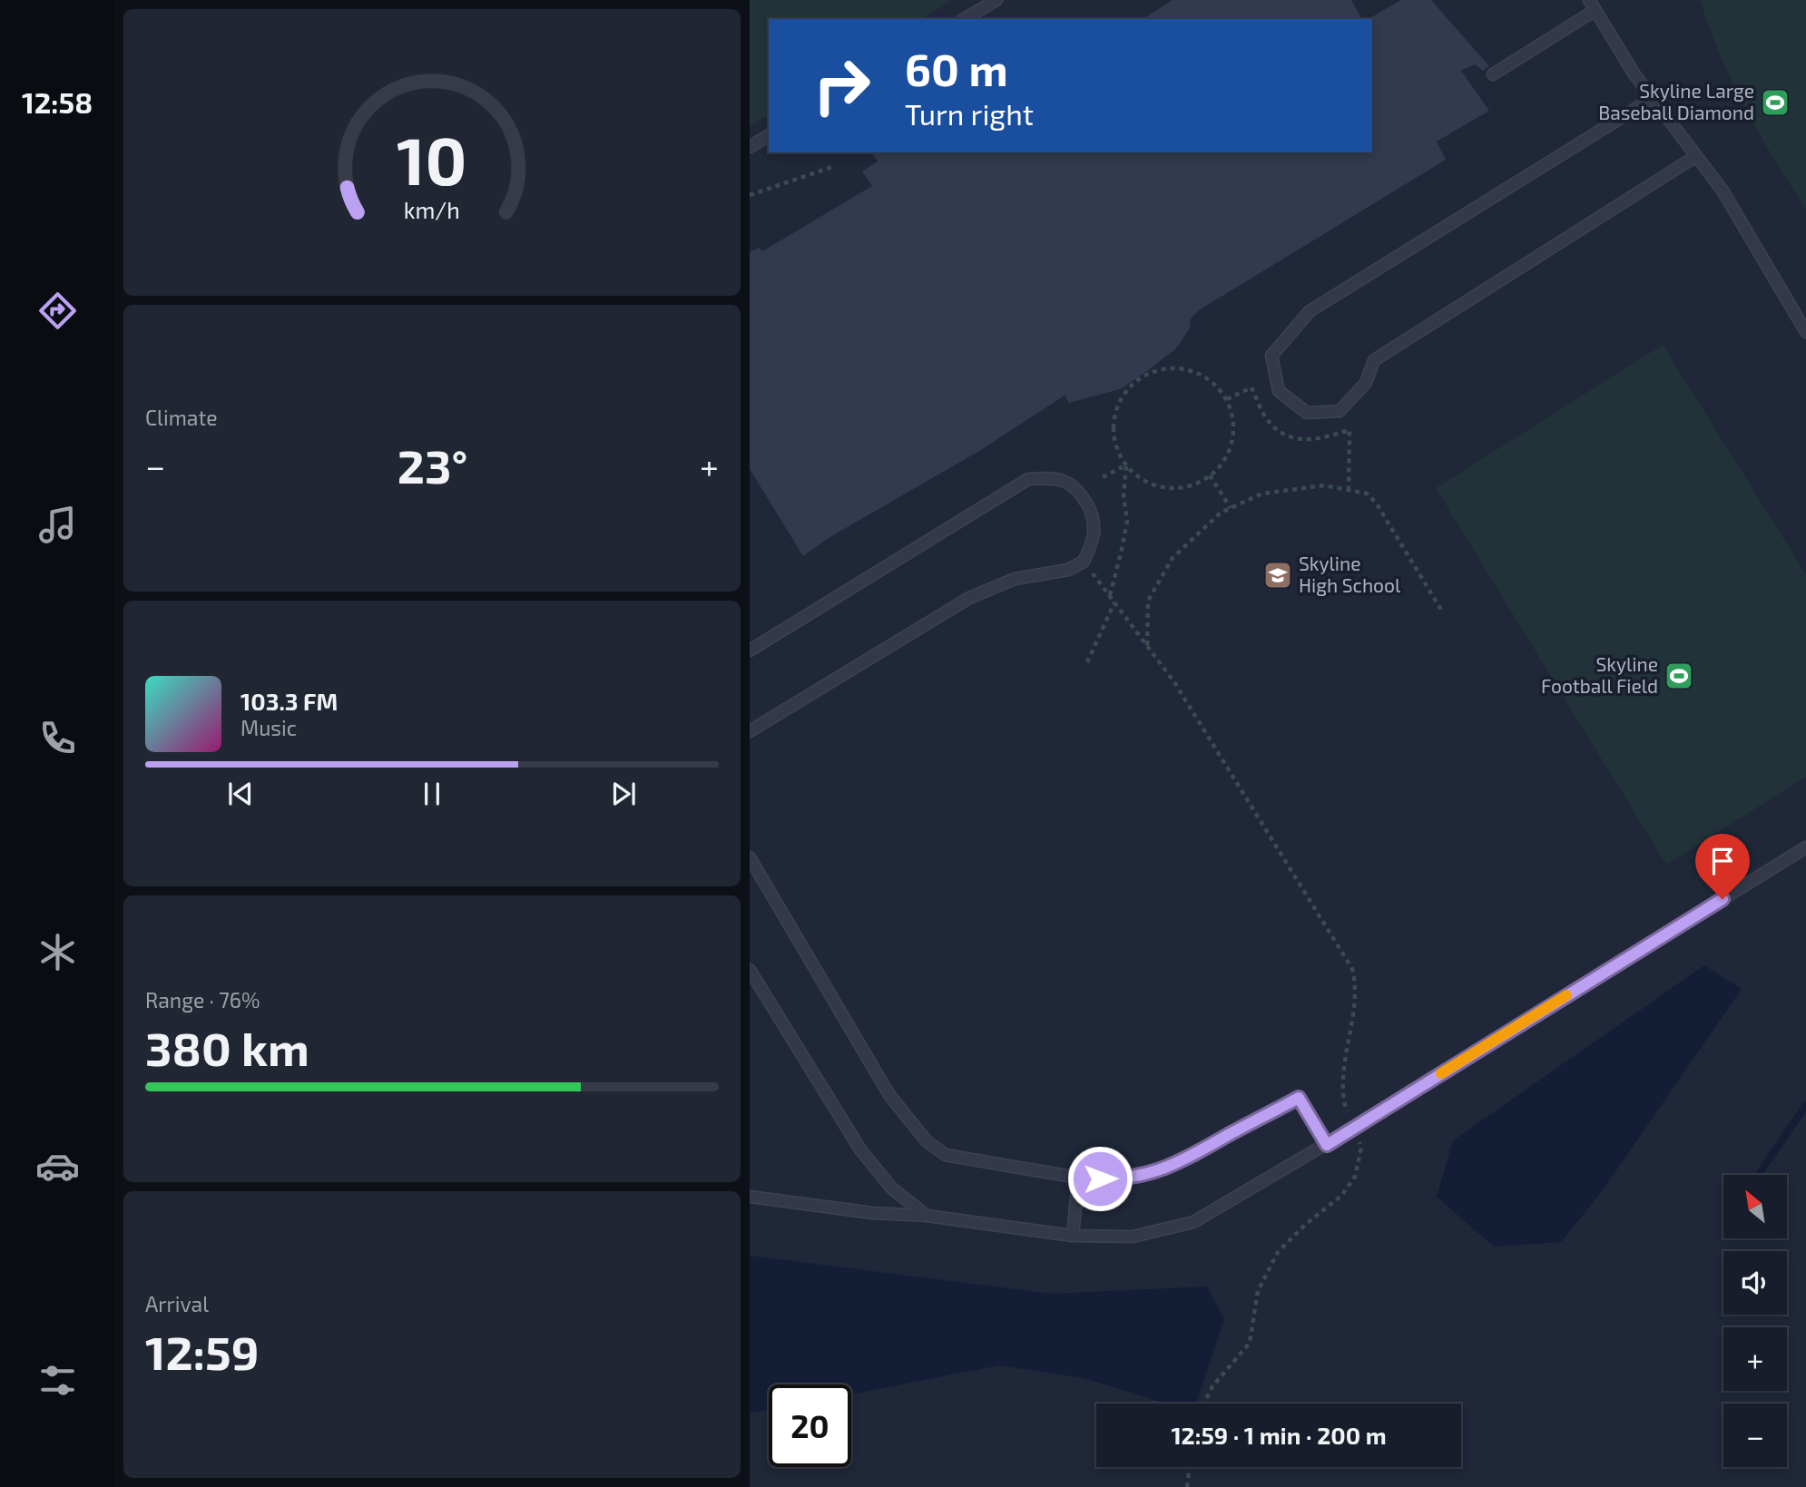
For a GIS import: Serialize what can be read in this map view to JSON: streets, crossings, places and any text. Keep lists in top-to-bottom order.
{
  "places": {
    "sports": ["Skyline Large Baseball Diamond", "Skyline Football Field"],
    "school or university": ["Skyline High School"]
  },
  "north": "top left",
  "page": {
    "tabs": "12:58",
    "turn": ["60 m", "Turn right"],
    "tile": [
      "Climate",
      ["Range · 76%", "380 km"],
      ["Arrival", "12:59"]
    ],
    "heat": ["−", "23°", "+"],
    "song": ["103.3 FM", "Music"],
    "map_buttons": ["+", "−"],
    "limit": "20",
    "trip": "12:59 · 1 min · 200 m",
    "gauge": ["10", "km/h"]
  }
}
